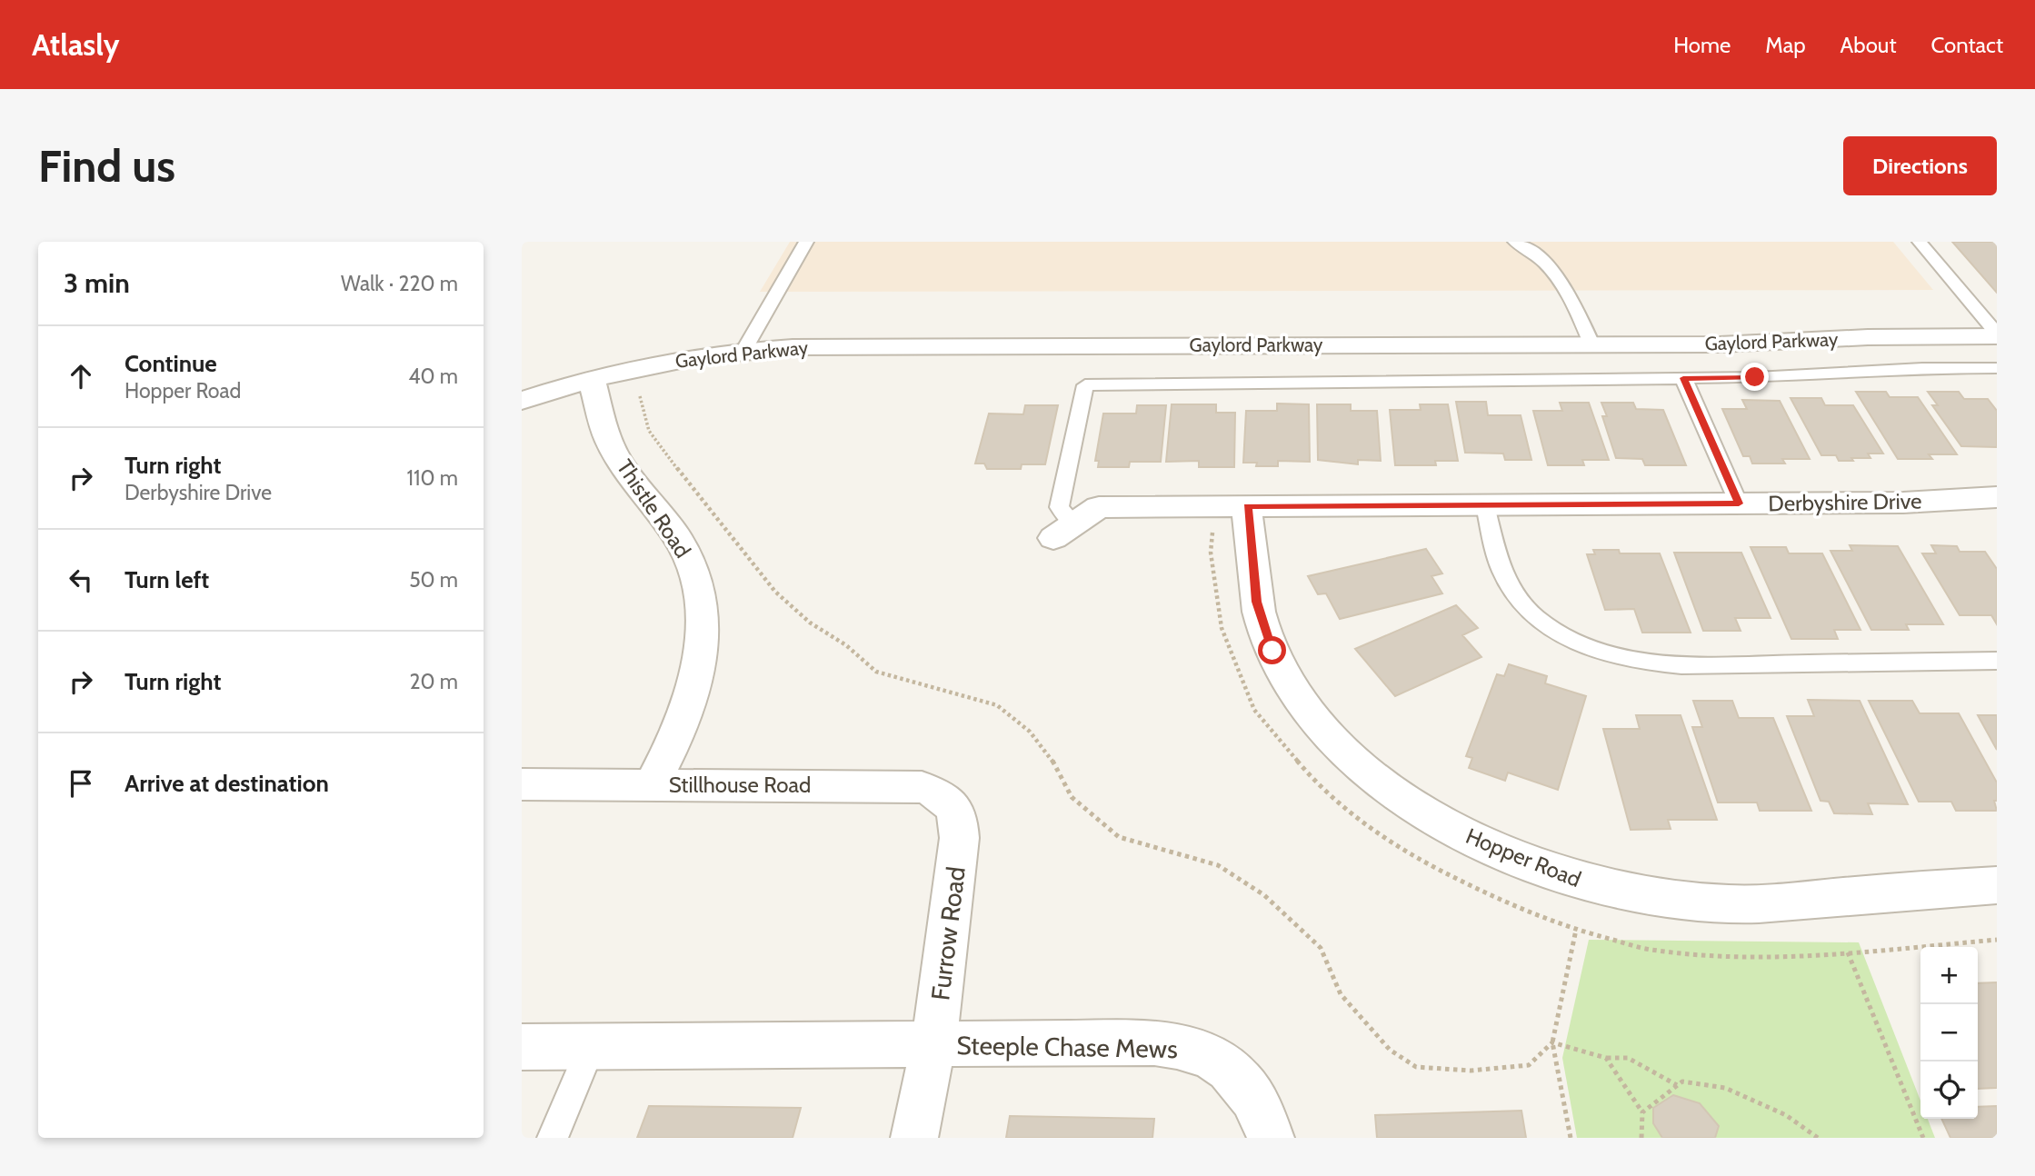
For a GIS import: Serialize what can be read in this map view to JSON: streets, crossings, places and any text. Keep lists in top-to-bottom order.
{
  "streets": {
    "street": [
      "Gaylord Parkway",
      "Derbyshire Drive",
      "Thistle Road",
      "Stillhouse Road",
      "Hopper Road",
      "Furrow Road",
      "Steeple Chase Mews"
    ]
  },
  "crossings": [
    ["Gaylord Parkway", "Thistle Road"],
    ["Derbyshire Drive", "Hopper Road"],
    ["Thistle Road", "Stillhouse Road"],
    ["Stillhouse Road", "Furrow Road"],
    ["Furrow Road", "Steeple Chase Mews"]
  ],
  "page": {
    "header": "Atlasly",
    "nav": [
      "Home",
      "Map",
      "About",
      "Contact"
    ],
    "buttons": "Directions",
    "title": "Find us",
    "heading": ["3 min", "Walk · 220 m"],
    "list": [
      ["Continue", "Hopper Road", "40 m"],
      ["Turn right", "Derbyshire Drive", "110 m"],
      ["Turn left", "50 m"],
      ["Turn right", "20 m"],
      "Arrive at destination"
    ],
    "map_buttons": ["+", "−"]
  }
}
